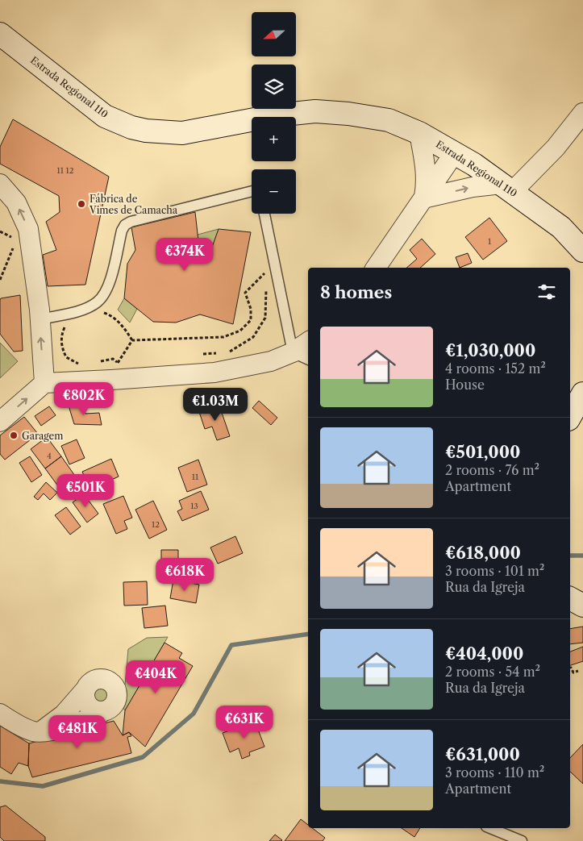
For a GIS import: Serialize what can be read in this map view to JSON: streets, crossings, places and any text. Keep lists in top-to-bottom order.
{
  "streets": {
    "main road": ["Estrada Regional 110"]
  },
  "places": ["Fábrica de Vimes de Camacha", "Garagem"],
  "house_numbers": [
    "11 12",
    "1",
    "4",
    "11",
    "13",
    "12"
  ],
  "north": "left",
  "page": {
    "map_buttons": ["+", "−"],
    "price": [
      "€374K",
      "€802K",
      "€1.03M",
      "€501K",
      "€618K",
      "€404K",
      "€631K",
      "€481K"
    ],
    "heading": "8 homes",
    "list": [
      {
        "name": "€1,030,000",
        "note": "4 rooms · 152 m² · House"
      },
      {
        "name": "€501,000",
        "note": "2 rooms · 76 m² · Apartment"
      },
      {
        "name": "€618,000",
        "note": "3 rooms · 101 m² · Rua da Igreja"
      },
      {
        "name": "€404,000",
        "note": "2 rooms · 54 m² · Rua da Igreja"
      },
      {
        "name": "€631,000",
        "note": "3 rooms · 110 m² · Apartment"
      }
    ]
  }
}
